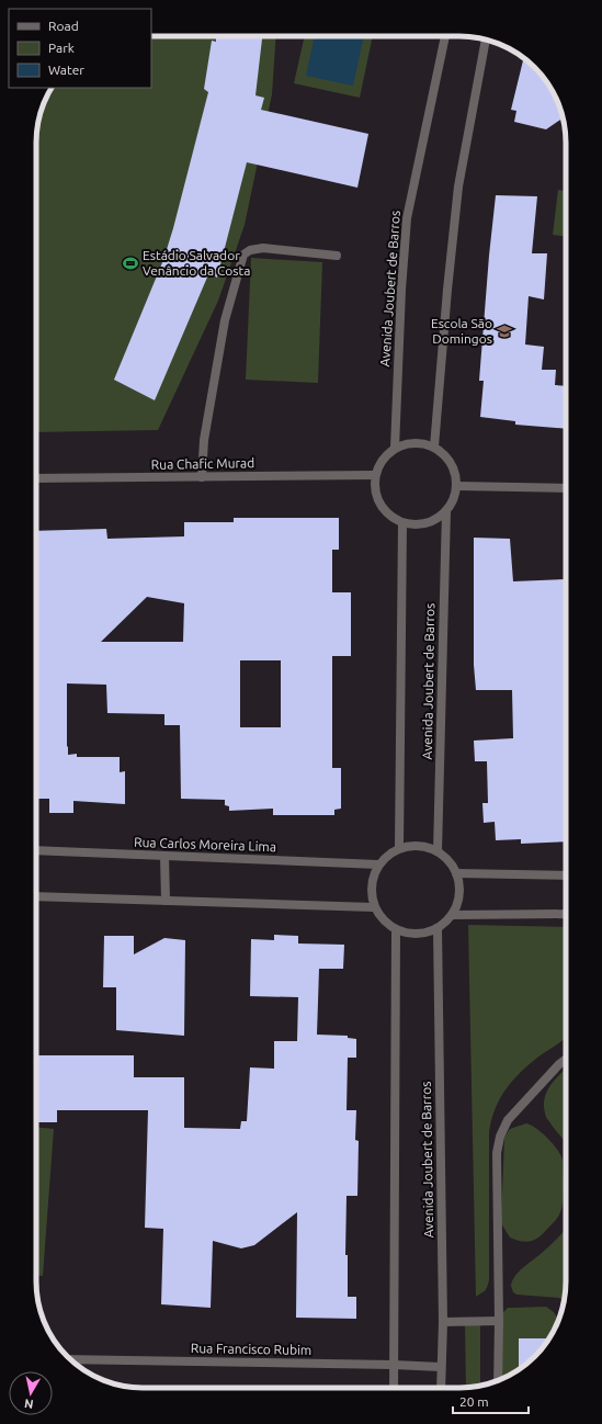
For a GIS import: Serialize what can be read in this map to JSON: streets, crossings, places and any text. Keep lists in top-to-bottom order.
{
  "streets": {
    "street": [
      "Avenida Joubert de Barros",
      "Rua Chafic Murad",
      "Rua Carlos Moreira Lima",
      "Rua Francisco Rubim"
    ]
  },
  "crossings": [
    ["Avenida Joubert de Barros", "Rua Chafic Murad"],
    ["Avenida Joubert de Barros", "Rua Carlos Moreira Lima"],
    ["Avenida Joubert de Barros", "Rua Francisco Rubim"]
  ],
  "places": {
    "sports": ["Estádio Salvador Venâncio da Costa"],
    "school or university": ["Escola São Domingos"]
  },
  "legend": ["Road", "Park", "Water"],
  "scale_bar": "20 m",
  "north": "bottom"
}
